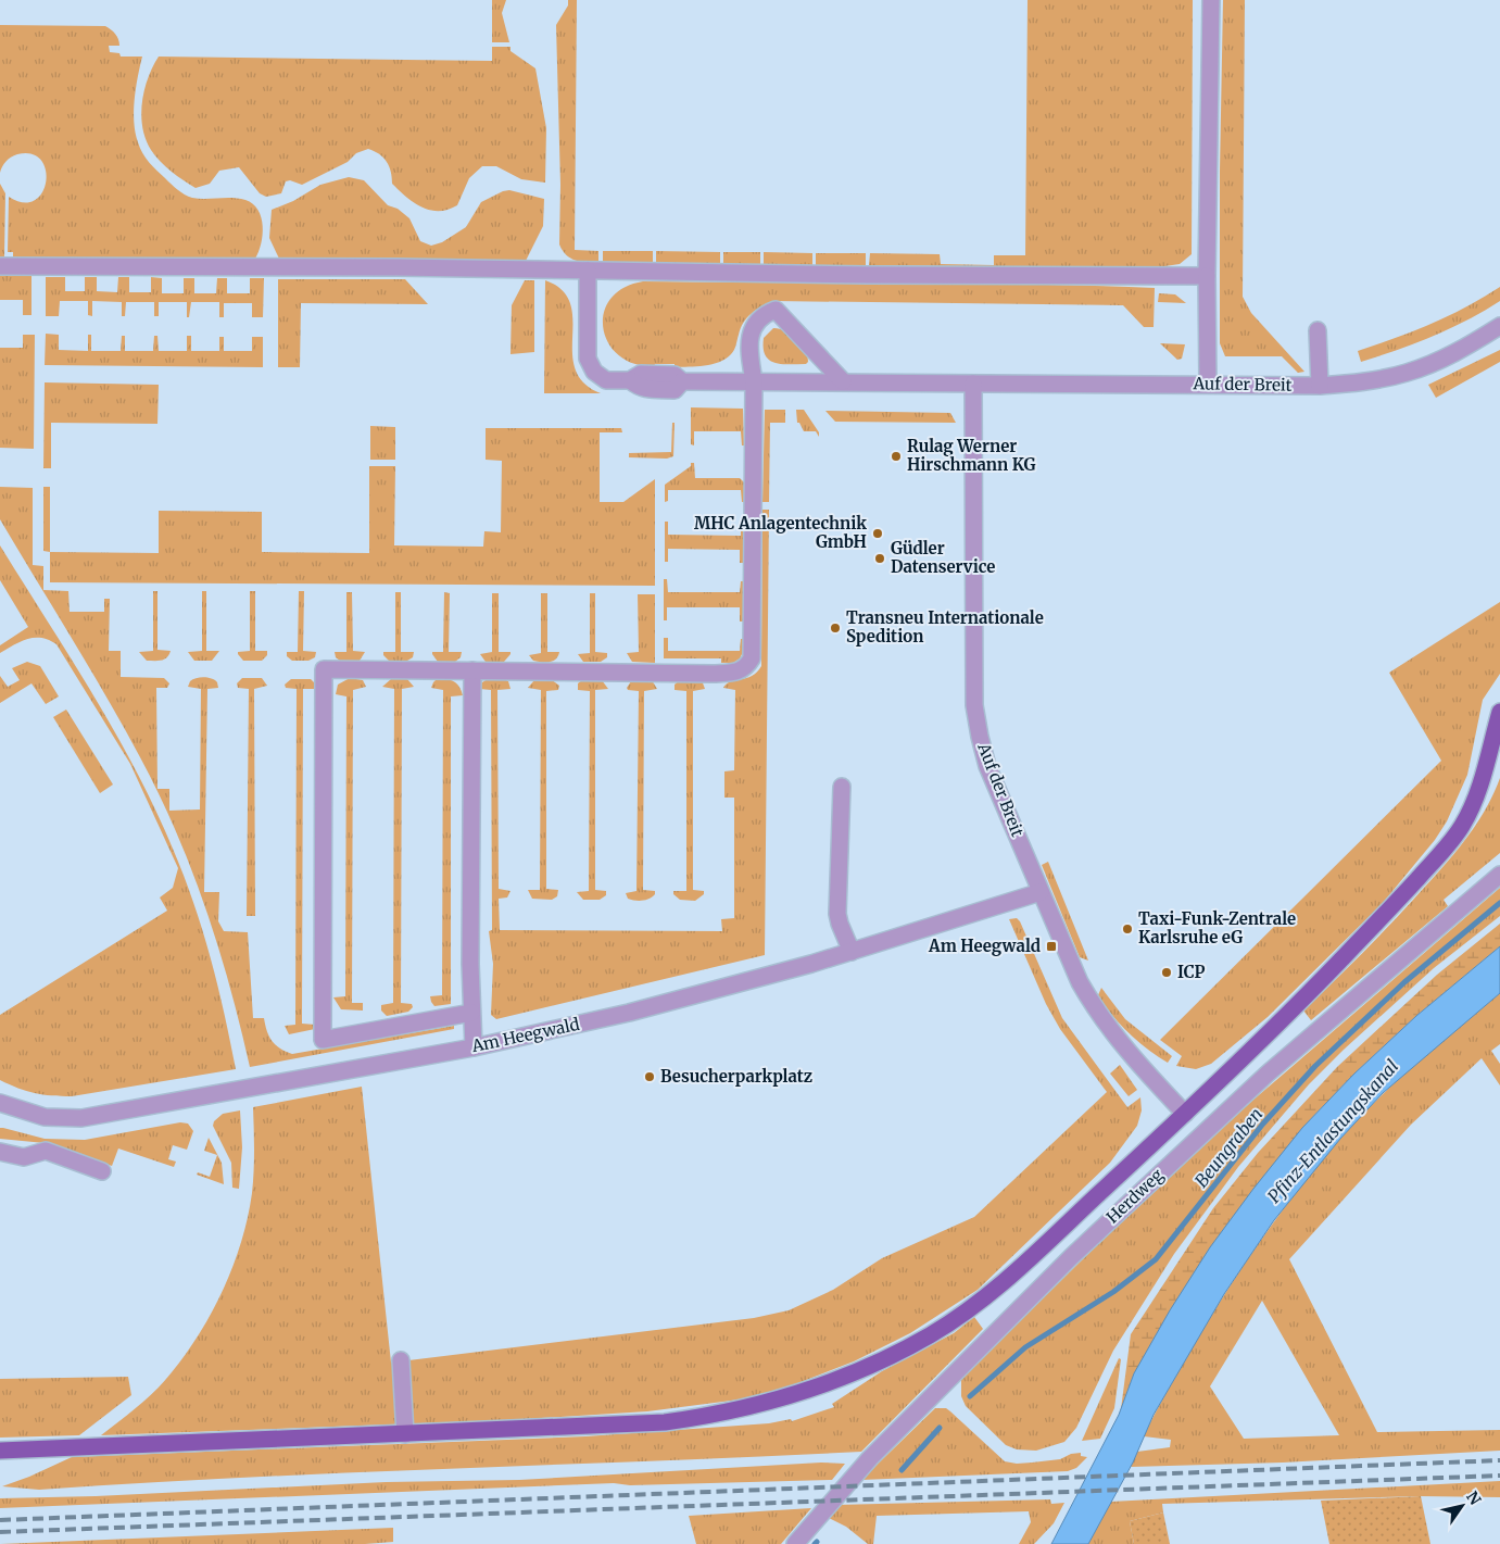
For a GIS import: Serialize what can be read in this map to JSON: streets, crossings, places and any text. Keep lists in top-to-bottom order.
{
  "streets": {
    "street": ["Auf der Breit", "Am Heegwald", "Herdweg"]
  },
  "crossings": [
    ["Auf der Breit", "Am Heegwald"]
  ],
  "water": ["Pfinz-Entlastungskanal", "Beungraben"],
  "places": {
    "other": [
      "Rulag Werner Hirschmann KG",
      "MHC Anlagentechnik GmbH",
      "Güdler Datenservice",
      "Transneu Internationale Spedition",
      "Taxi-Funk-Zentrale Karlsruhe eG",
      "ICP",
      "Besucherparkplatz"
    ],
    "transit": ["Am Heegwald"]
  },
  "north": "top right"
}
